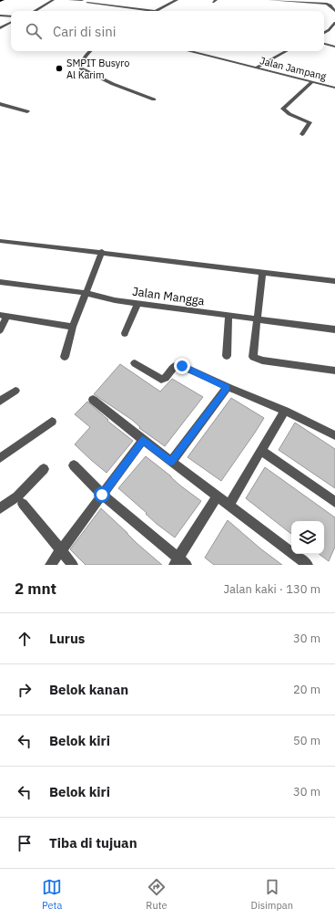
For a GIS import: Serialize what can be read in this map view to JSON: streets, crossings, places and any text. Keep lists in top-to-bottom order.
{
  "streets": {
    "street": ["Jalan Jampang", "Jalan Mangga"]
  },
  "places": ["SMPIT Busyro Al Karim"],
  "page": {
    "search": "Cari di sini",
    "heading": ["2 mnt", "Jalan kaki · 130 m"],
    "list": [
      ["Lurus", "30 m"],
      ["Belok kanan", "20 m"],
      ["Belok kiri", "50 m"],
      ["Belok kiri", "30 m"],
      "Tiba di tujuan"
    ],
    "nav": ["Peta", "Rute", "Disimpan"]
  }
}
